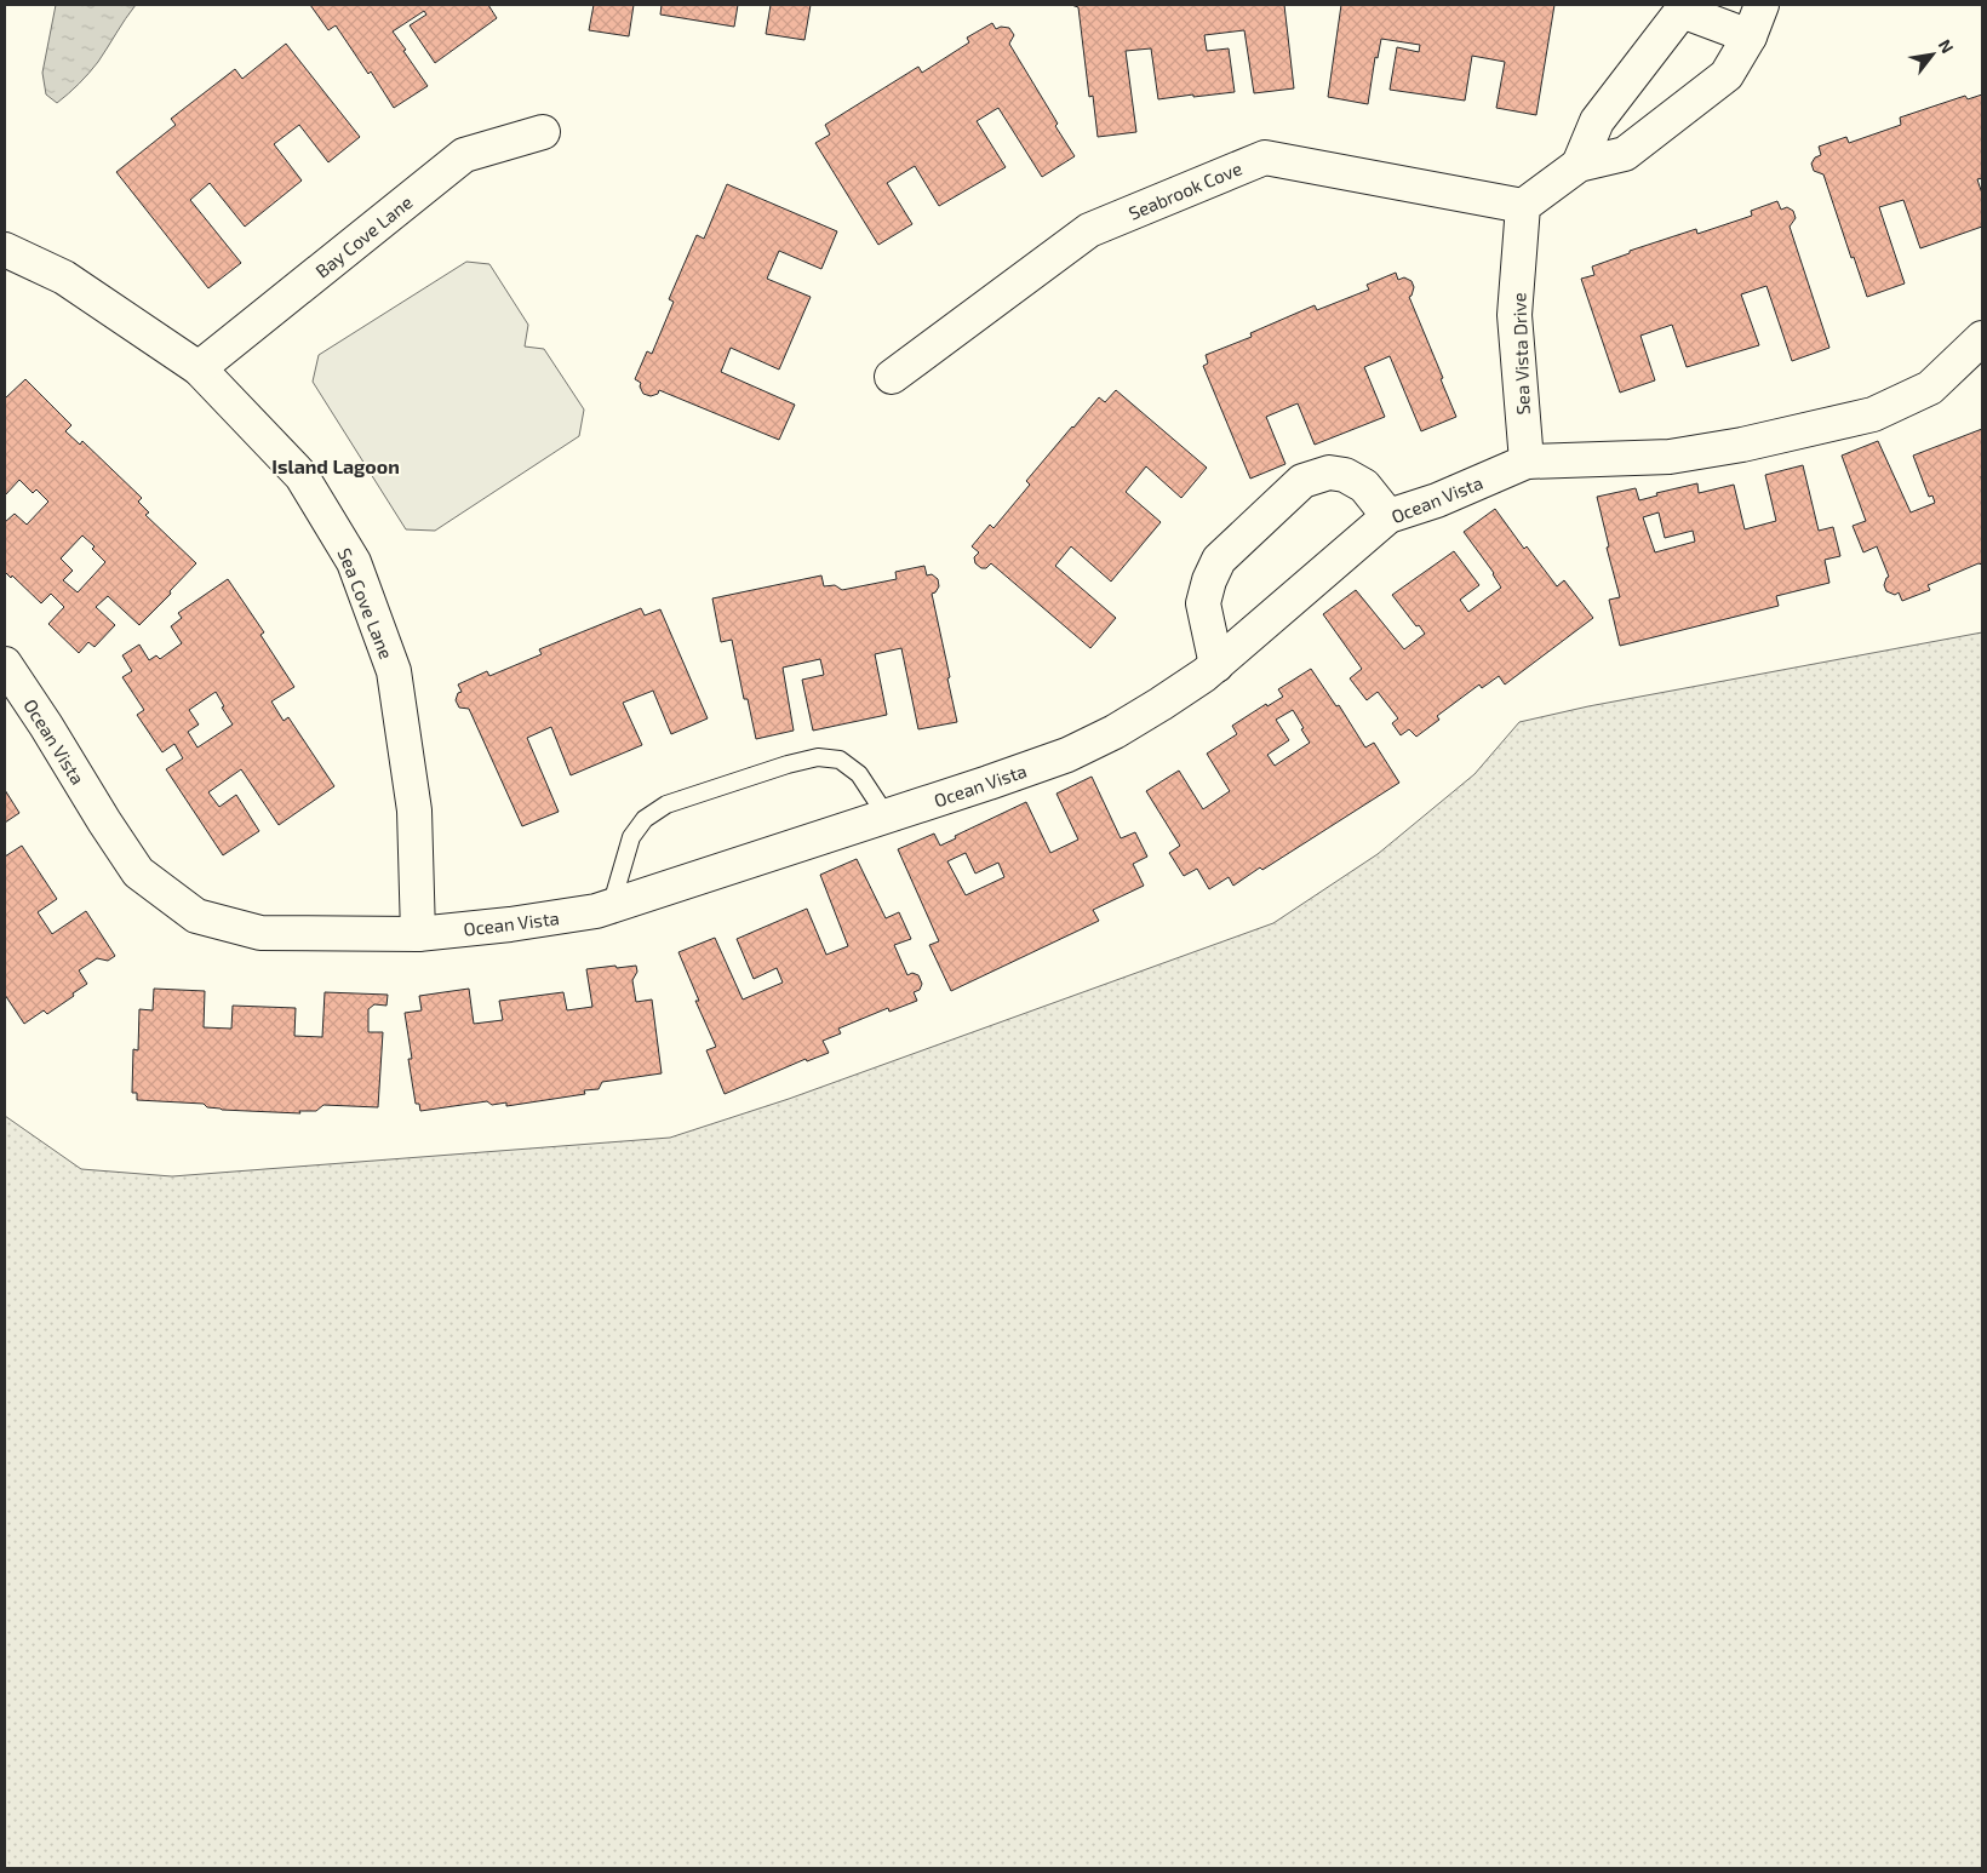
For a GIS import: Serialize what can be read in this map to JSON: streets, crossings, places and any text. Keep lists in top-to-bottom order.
{
  "streets": {
    "street": [
      "Seabrook Cove",
      "Bay Cove Lane",
      "Sea Vista Drive",
      "Ocean Vista",
      "Sea Cove Lane"
    ]
  },
  "crossings": [
    ["Seabrook Cove", "Sea Vista Drive"],
    ["Bay Cove Lane", "Sea Cove Lane"],
    ["Sea Vista Drive", "Ocean Vista"],
    ["Ocean Vista", "Sea Cove Lane"]
  ],
  "districts": ["Island Lagoon"],
  "north": "top right"
}
